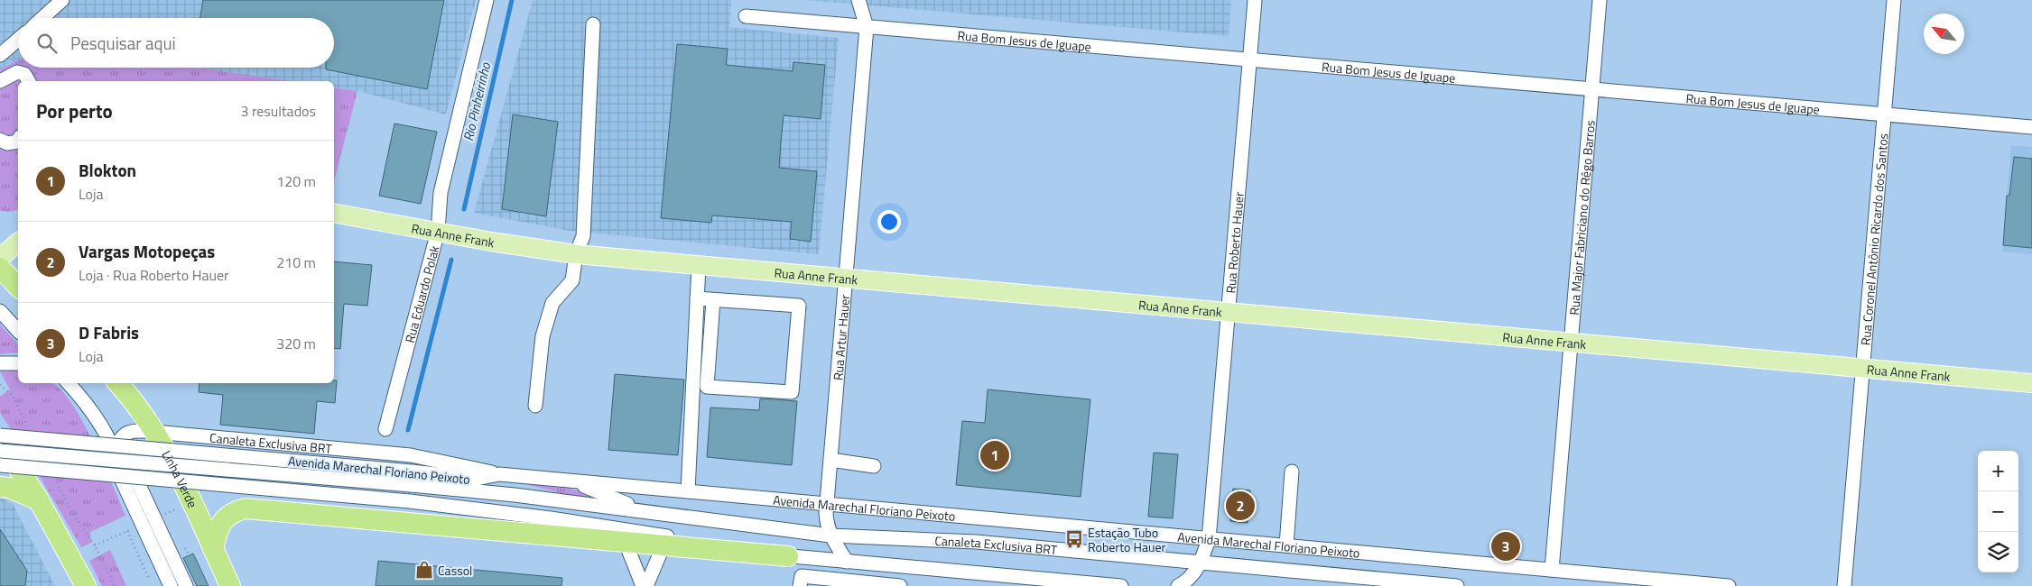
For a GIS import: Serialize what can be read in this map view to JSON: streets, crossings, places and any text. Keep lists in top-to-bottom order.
{
  "streets": {
    "highway": ["Linha Verde"],
    "main road": ["Rua Anne Frank"],
    "street": [
      "Rua Bom Jesus de Iguape",
      "Rua Major Fabriciano do Rêgo Barros",
      "Rua Coronel Antônio Ricardo dos Santos",
      "Rua Roberto Hauer",
      "Rua Eduardo Polak",
      "Rua Artur Hauer",
      "Canaleta Exclusiva BRT",
      "Avenida Marechal Floriano Peixoto"
    ]
  },
  "crossings": [
    ["Rua Bom Jesus de Iguape", "Rua Major Fabriciano do Rêgo Barros"],
    ["Rua Bom Jesus de Iguape", "Rua Coronel Antônio Ricardo dos Santos"],
    ["Rua Bom Jesus de Iguape", "Rua Roberto Hauer"],
    ["Rua Bom Jesus de Iguape", "Rua Artur Hauer"],
    ["Rua Major Fabriciano do Rêgo Barros", "Rua Anne Frank"],
    ["Rua Major Fabriciano do Rêgo Barros", "Avenida Marechal Floriano Peixoto"],
    ["Rua Anne Frank", "Rua Coronel Antônio Ricardo dos Santos"],
    ["Rua Anne Frank", "Rua Roberto Hauer"],
    ["Rua Anne Frank", "Rua Eduardo Polak"],
    ["Rua Anne Frank", "Rua Artur Hauer"],
    ["Rua Roberto Hauer", "Canaleta Exclusiva BRT"],
    ["Rua Roberto Hauer", "Avenida Marechal Floriano Peixoto"],
    ["Rua Artur Hauer", "Canaleta Exclusiva BRT"],
    ["Rua Artur Hauer", "Avenida Marechal Floriano Peixoto"],
    ["Canaleta Exclusiva BRT", "Avenida Marechal Floriano Peixoto"],
    ["Canaleta Exclusiva BRT", "Linha Verde"]
  ],
  "water": ["Rio Pinheirinho"],
  "places": {
    "bus stop": ["Estação Tubo Roberto Hauer"],
    "shop": ["Cassol"]
  },
  "north": "top left",
  "page": {
    "search": "Pesquisar aqui",
    "heading": ["Por perto", "3 resultados"],
    "list": [
      {
        "mark": "1",
        "name": "Blokton",
        "note": "Loja",
        "value": "120 m"
      },
      {
        "mark": "2",
        "name": "Vargas Motopeças",
        "note": "Loja · Rua Roberto Hauer",
        "value": "210 m"
      },
      {
        "mark": "3",
        "name": "D Fabris",
        "note": "Loja",
        "value": "320 m"
      }
    ],
    "pins": ["1", "2", "3"],
    "map_buttons": ["+", "−"]
  }
}
